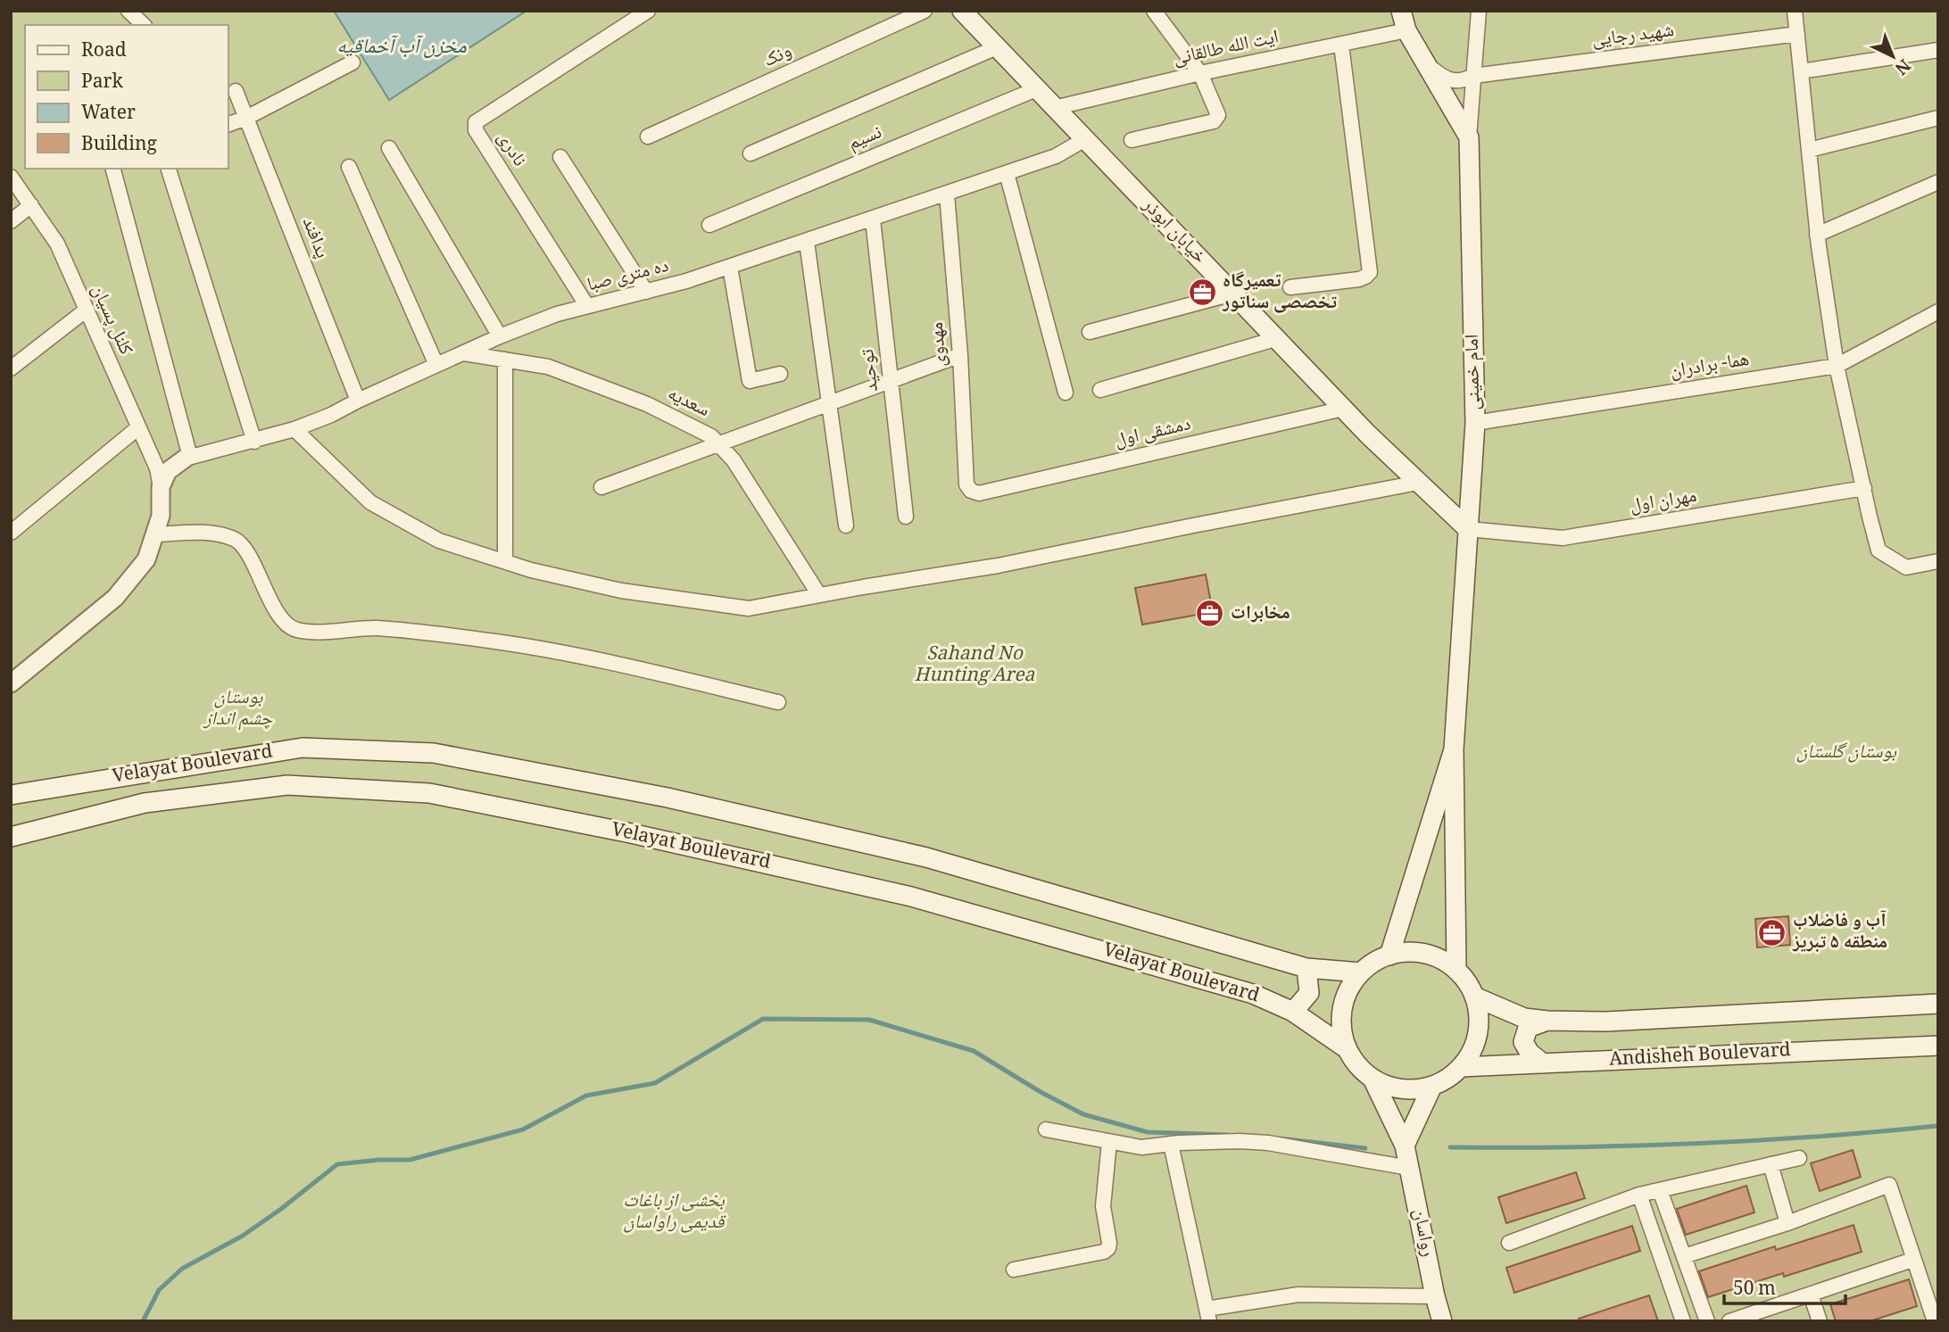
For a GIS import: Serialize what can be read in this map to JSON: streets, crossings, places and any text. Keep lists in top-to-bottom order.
{
  "streets": {
    "main road": [
      "خیابان ابوذر",
      "امام خمینی",
      "Velayat Boulevard",
      "Andisheh Boulevard",
      "رواسان"
    ],
    "street": [
      "شهید رجایی",
      "ایت الله طالقانی",
      "ونک",
      "نسیم",
      "نادری",
      "پدافند",
      "ده متری صبا",
      "کلنل پسیان",
      "مهدوی",
      "هما- برادران",
      "توحید",
      "سعدیه",
      "دمشقی اول",
      "مهران اول"
    ]
  },
  "crossings": [
    ["شهید رجایی", "امام خمینی"],
    ["ایت الله طالقانی", "خیابان ابوذر"],
    ["ایت الله طالقانی", "امام خمینی"],
    ["نسیم", "خیابان ابوذر"],
    ["نادری", "ده متری صبا"],
    ["خیابان ابوذر", "ده متری صبا"],
    ["خیابان ابوذر", "امام خمینی"],
    ["خیابان ابوذر", "دمشقی اول"],
    ["خیابان ابوذر", "مهران اول"],
    ["پدافند", "ده متری صبا"],
    ["ده متری صبا", "مهدوی"],
    ["ده متری صبا", "توحید"],
    ["ده متری صبا", "سعدیه"],
    ["مهدوی", "دمشقی اول"],
    ["هما- برادران", "امام خمینی"],
    ["امام خمینی", "مهران اول"],
    ["Velayat Boulevard", "Andisheh Boulevard"],
    ["Velayat Boulevard", "رواسان"],
    ["Andisheh Boulevard", "رواسان"]
  ],
  "water": ["مخزن آب آخماقیه"],
  "parks": [
    "Sahand No Hunting Area",
    "بوستان چشم انداز",
    "بوستان گلستان",
    "بخشی از باغات قدیمی راواسان"
  ],
  "places": {
    "office": ["تعمیرگاه تخصصی سناتور", "مخابرات", "آب و فاضلاب منطقه ۵ تبریز"]
  },
  "legend": [
    "Road",
    "Park",
    "Water",
    "Building"
  ],
  "scale_bar": "50 m",
  "north": "bottom right"
}
